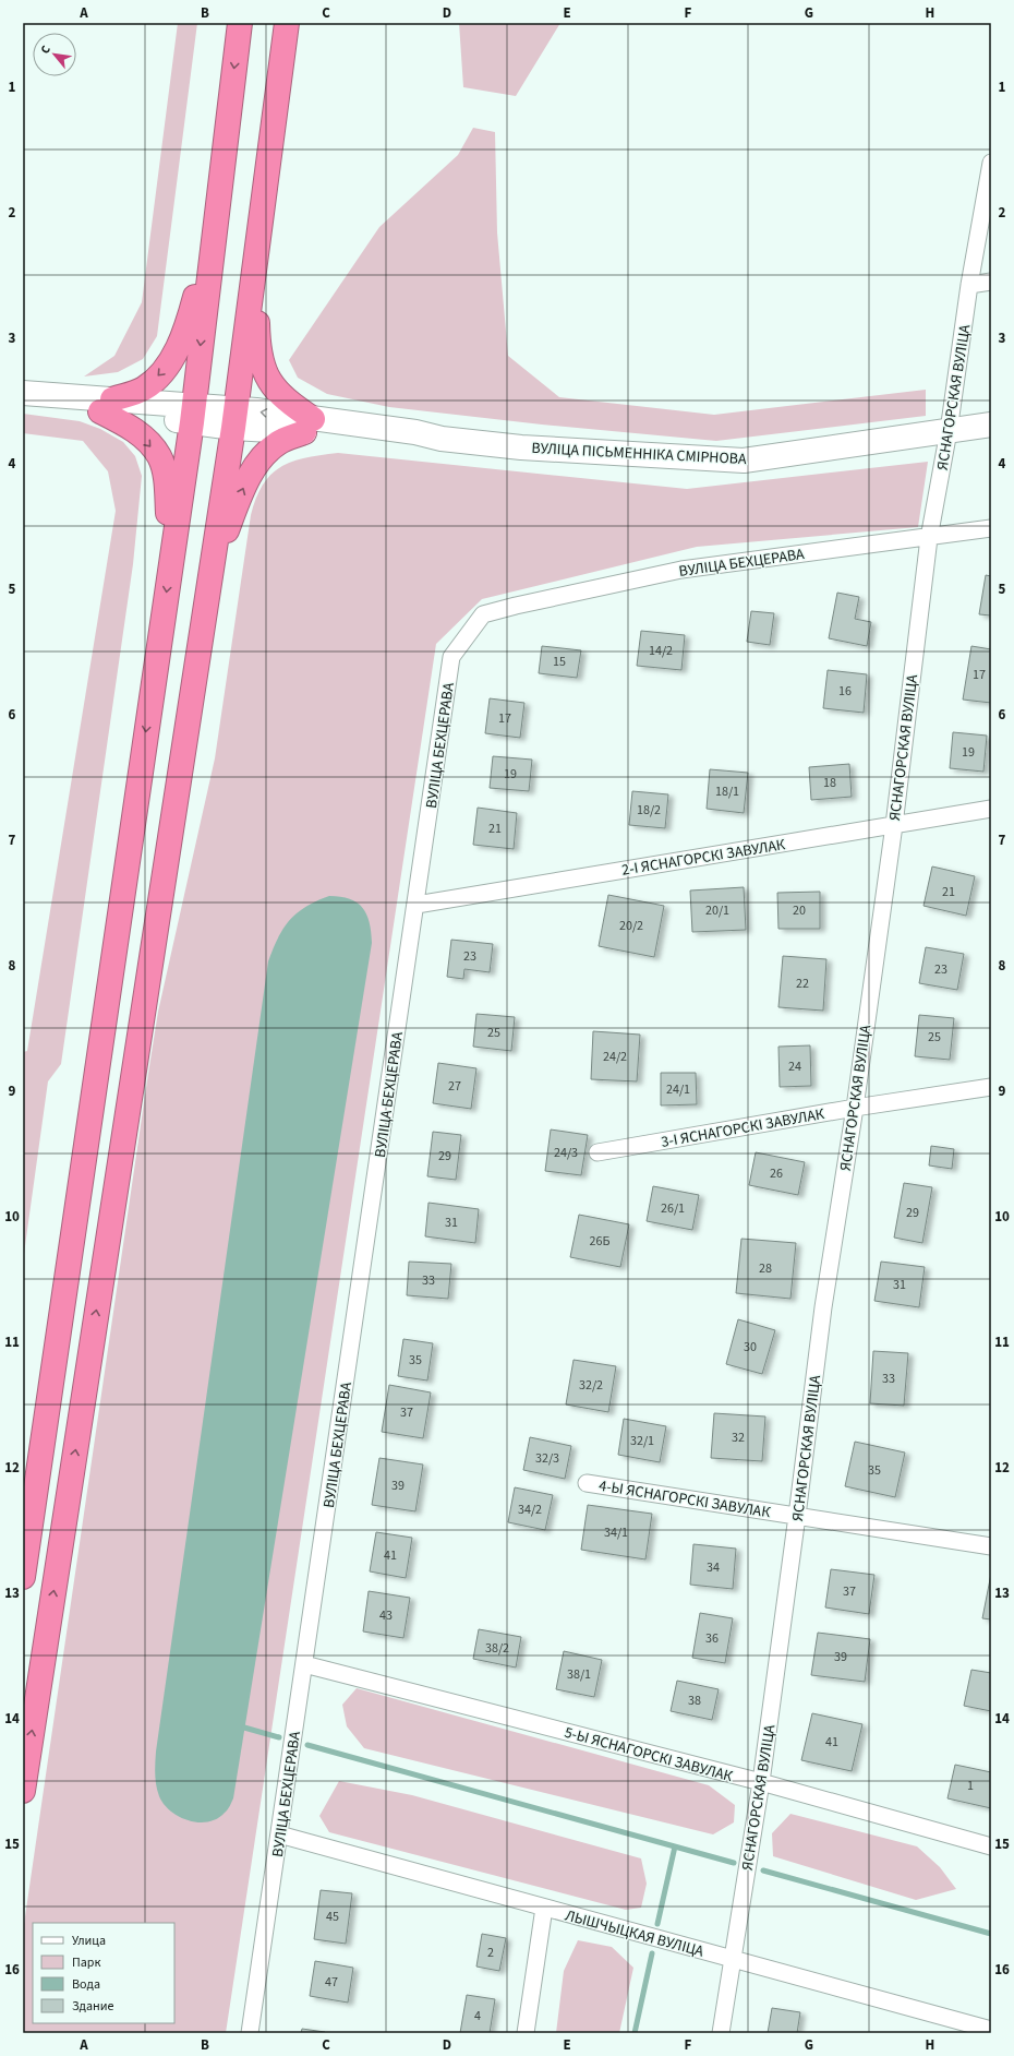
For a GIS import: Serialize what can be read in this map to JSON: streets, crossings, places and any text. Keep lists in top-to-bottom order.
{
  "streets": {
    "main road": ["ВУЛІЦА ПІСЬМЕННІКА СМІРНОВА"],
    "street": [
      "ЯСНАГОРСКАЯ ВУЛІЦА",
      "ВУЛІЦА БЕХЦЕРАВА",
      "2-І ЯСНАГОРСКІ ЗАВУЛАК",
      "3-І ЯСНАГОРСКІ ЗАВУЛАК",
      "4-Ы ЯСНАГОРСКІ ЗАВУЛАК",
      "5-Ы ЯСНАГОРСКІ ЗАВУЛАК",
      "ЛЫШЧЫЦКАЯ ВУЛІЦА"
    ]
  },
  "crossings": [
    ["ЯСНАГОРСКАЯ ВУЛІЦА", "ВУЛІЦА ПІСЬМЕННІКА СМІРНОВА"],
    ["ЯСНАГОРСКАЯ ВУЛІЦА", "ВУЛІЦА БЕХЦЕРАВА"],
    ["ЯСНАГОРСКАЯ ВУЛІЦА", "2-І ЯСНАГОРСКІ ЗАВУЛАК"],
    ["ЯСНАГОРСКАЯ ВУЛІЦА", "3-І ЯСНАГОРСКІ ЗАВУЛАК"],
    ["ЯСНАГОРСКАЯ ВУЛІЦА", "4-Ы ЯСНАГОРСКІ ЗАВУЛАК"],
    ["ЯСНАГОРСКАЯ ВУЛІЦА", "5-Ы ЯСНАГОРСКІ ЗАВУЛАК"],
    ["ЯСНАГОРСКАЯ ВУЛІЦА", "ЛЫШЧЫЦКАЯ ВУЛІЦА"],
    ["ВУЛІЦА БЕХЦЕРАВА", "2-І ЯСНАГОРСКІ ЗАВУЛАК"],
    ["ВУЛІЦА БЕХЦЕРАВА", "5-Ы ЯСНАГОРСКІ ЗАВУЛАК"],
    ["ВУЛІЦА БЕХЦЕРАВА", "ЛЫШЧЫЦКАЯ ВУЛІЦА"]
  ],
  "house_numbers": [
    "14/2",
    "15",
    "17",
    "16",
    "17",
    "19",
    "19",
    "18",
    "18/1",
    "18/2",
    "21",
    "21",
    "20/1",
    "20",
    "20/2",
    "23",
    "23",
    "22",
    "25",
    "25",
    "24/2",
    "24",
    "27",
    "24/1",
    "24/3",
    "29",
    "26",
    "26/1",
    "29",
    "31",
    "26Б",
    "28",
    "33",
    "31",
    "30",
    "35",
    "33",
    "32/2",
    "37",
    "32",
    "32/1",
    "32/3",
    "35",
    "39",
    "34/2",
    "34/1",
    "41",
    "34",
    "37",
    "43",
    "36",
    "38/2",
    "39",
    "38/1",
    "38",
    "41",
    "1",
    "45",
    "2",
    "47",
    "4"
  ],
  "legend": [
    "Улица",
    "Парк",
    "Вода",
    "Здание"
  ],
  "north": "top left",
  "grid": {
    "columns": [
      "A",
      "B",
      "C",
      "D",
      "E",
      "F",
      "G",
      "H"
    ],
    "rows": [
      "1",
      "2",
      "3",
      "4",
      "5",
      "6",
      "7",
      "8",
      "9",
      "10",
      "11",
      "12",
      "13",
      "14",
      "15",
      "16"
    ]
  }
}
